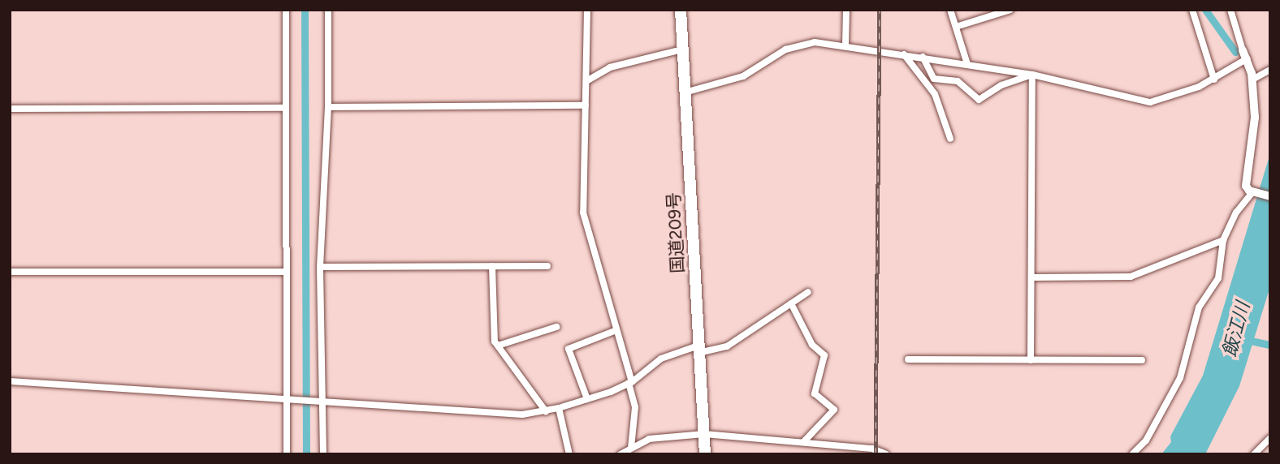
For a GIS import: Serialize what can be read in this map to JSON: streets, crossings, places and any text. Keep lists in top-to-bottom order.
{
  "streets": {
    "highway": ["国道209号"]
  },
  "water": ["飯江川"]
}
